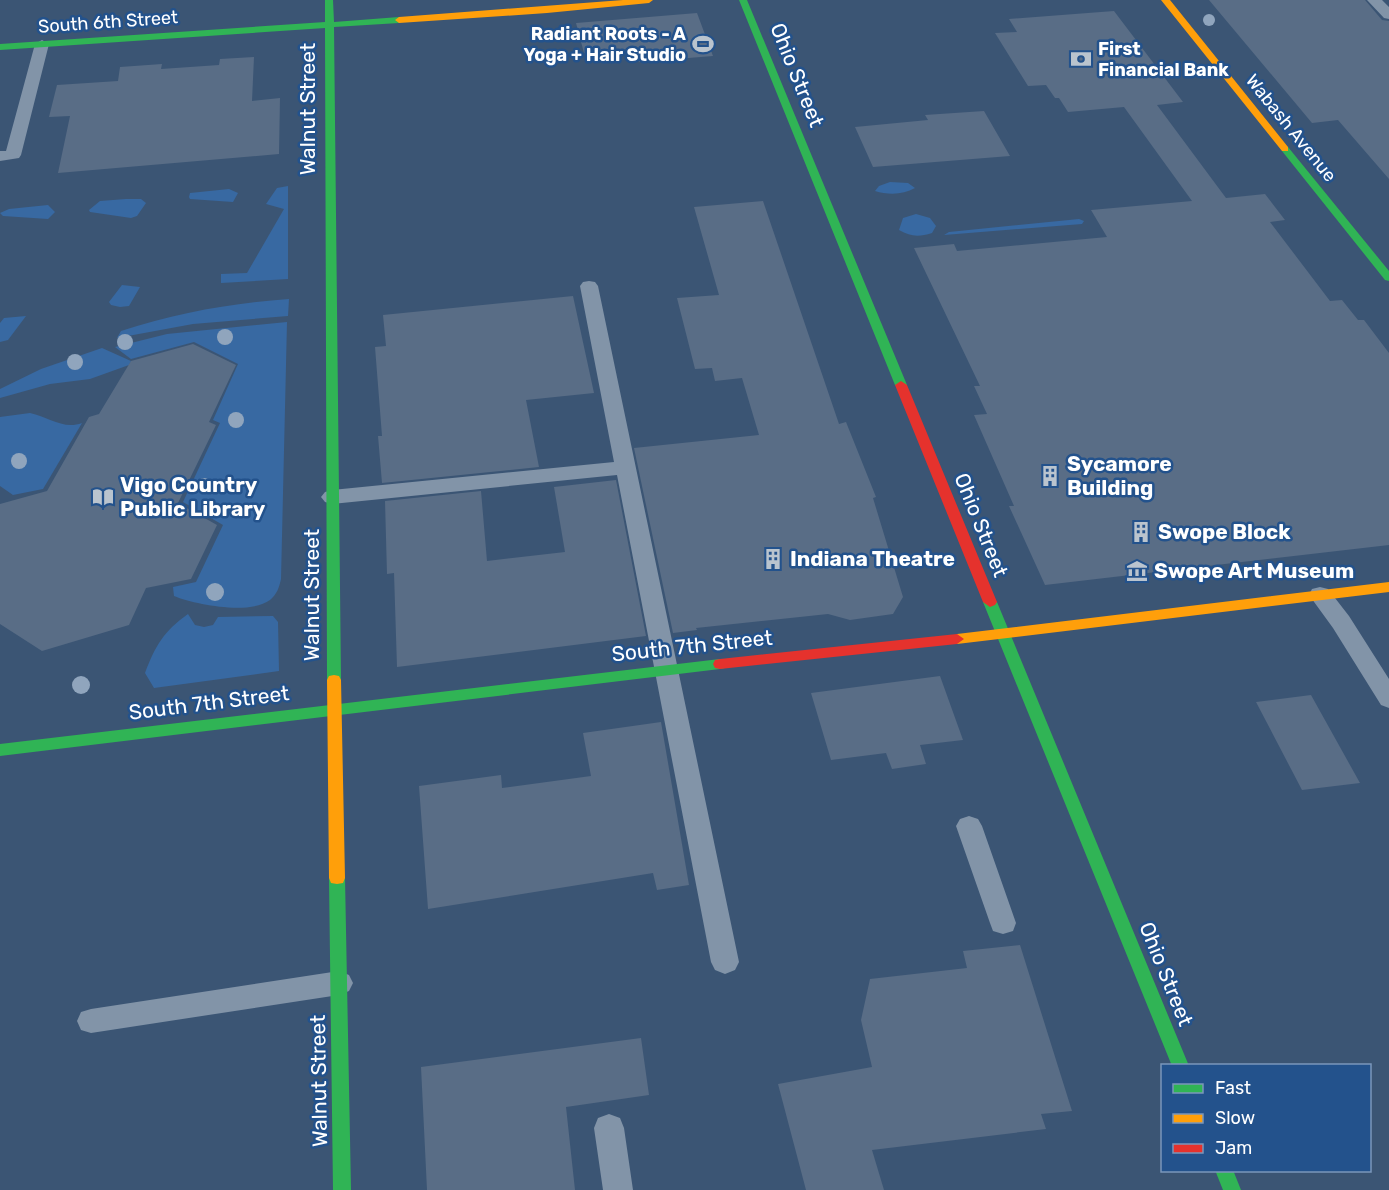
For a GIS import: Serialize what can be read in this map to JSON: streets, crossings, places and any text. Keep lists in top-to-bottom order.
{
  "streets": {
    "street": [
      "South 6th Street",
      "Ohio Street",
      "Walnut Street",
      "Wabash Avenue",
      "South 7th Street"
    ]
  },
  "crossings": [
    ["South 6th Street", "Walnut Street"],
    ["Ohio Street", "South 7th Street"],
    ["Walnut Street", "South 7th Street"]
  ],
  "places": {
    "sports": ["Radiant Roots - A Yoga + Hair Studio"],
    "bank": ["First Financial Bank"],
    "building": ["Sycamore Building", "Swope Block", "Indiana Theatre"],
    "library": ["Vigo Country Public Library"],
    "museum": ["Swope Art Museum"]
  },
  "legend": ["Fast", "Slow", "Jam"]
}
